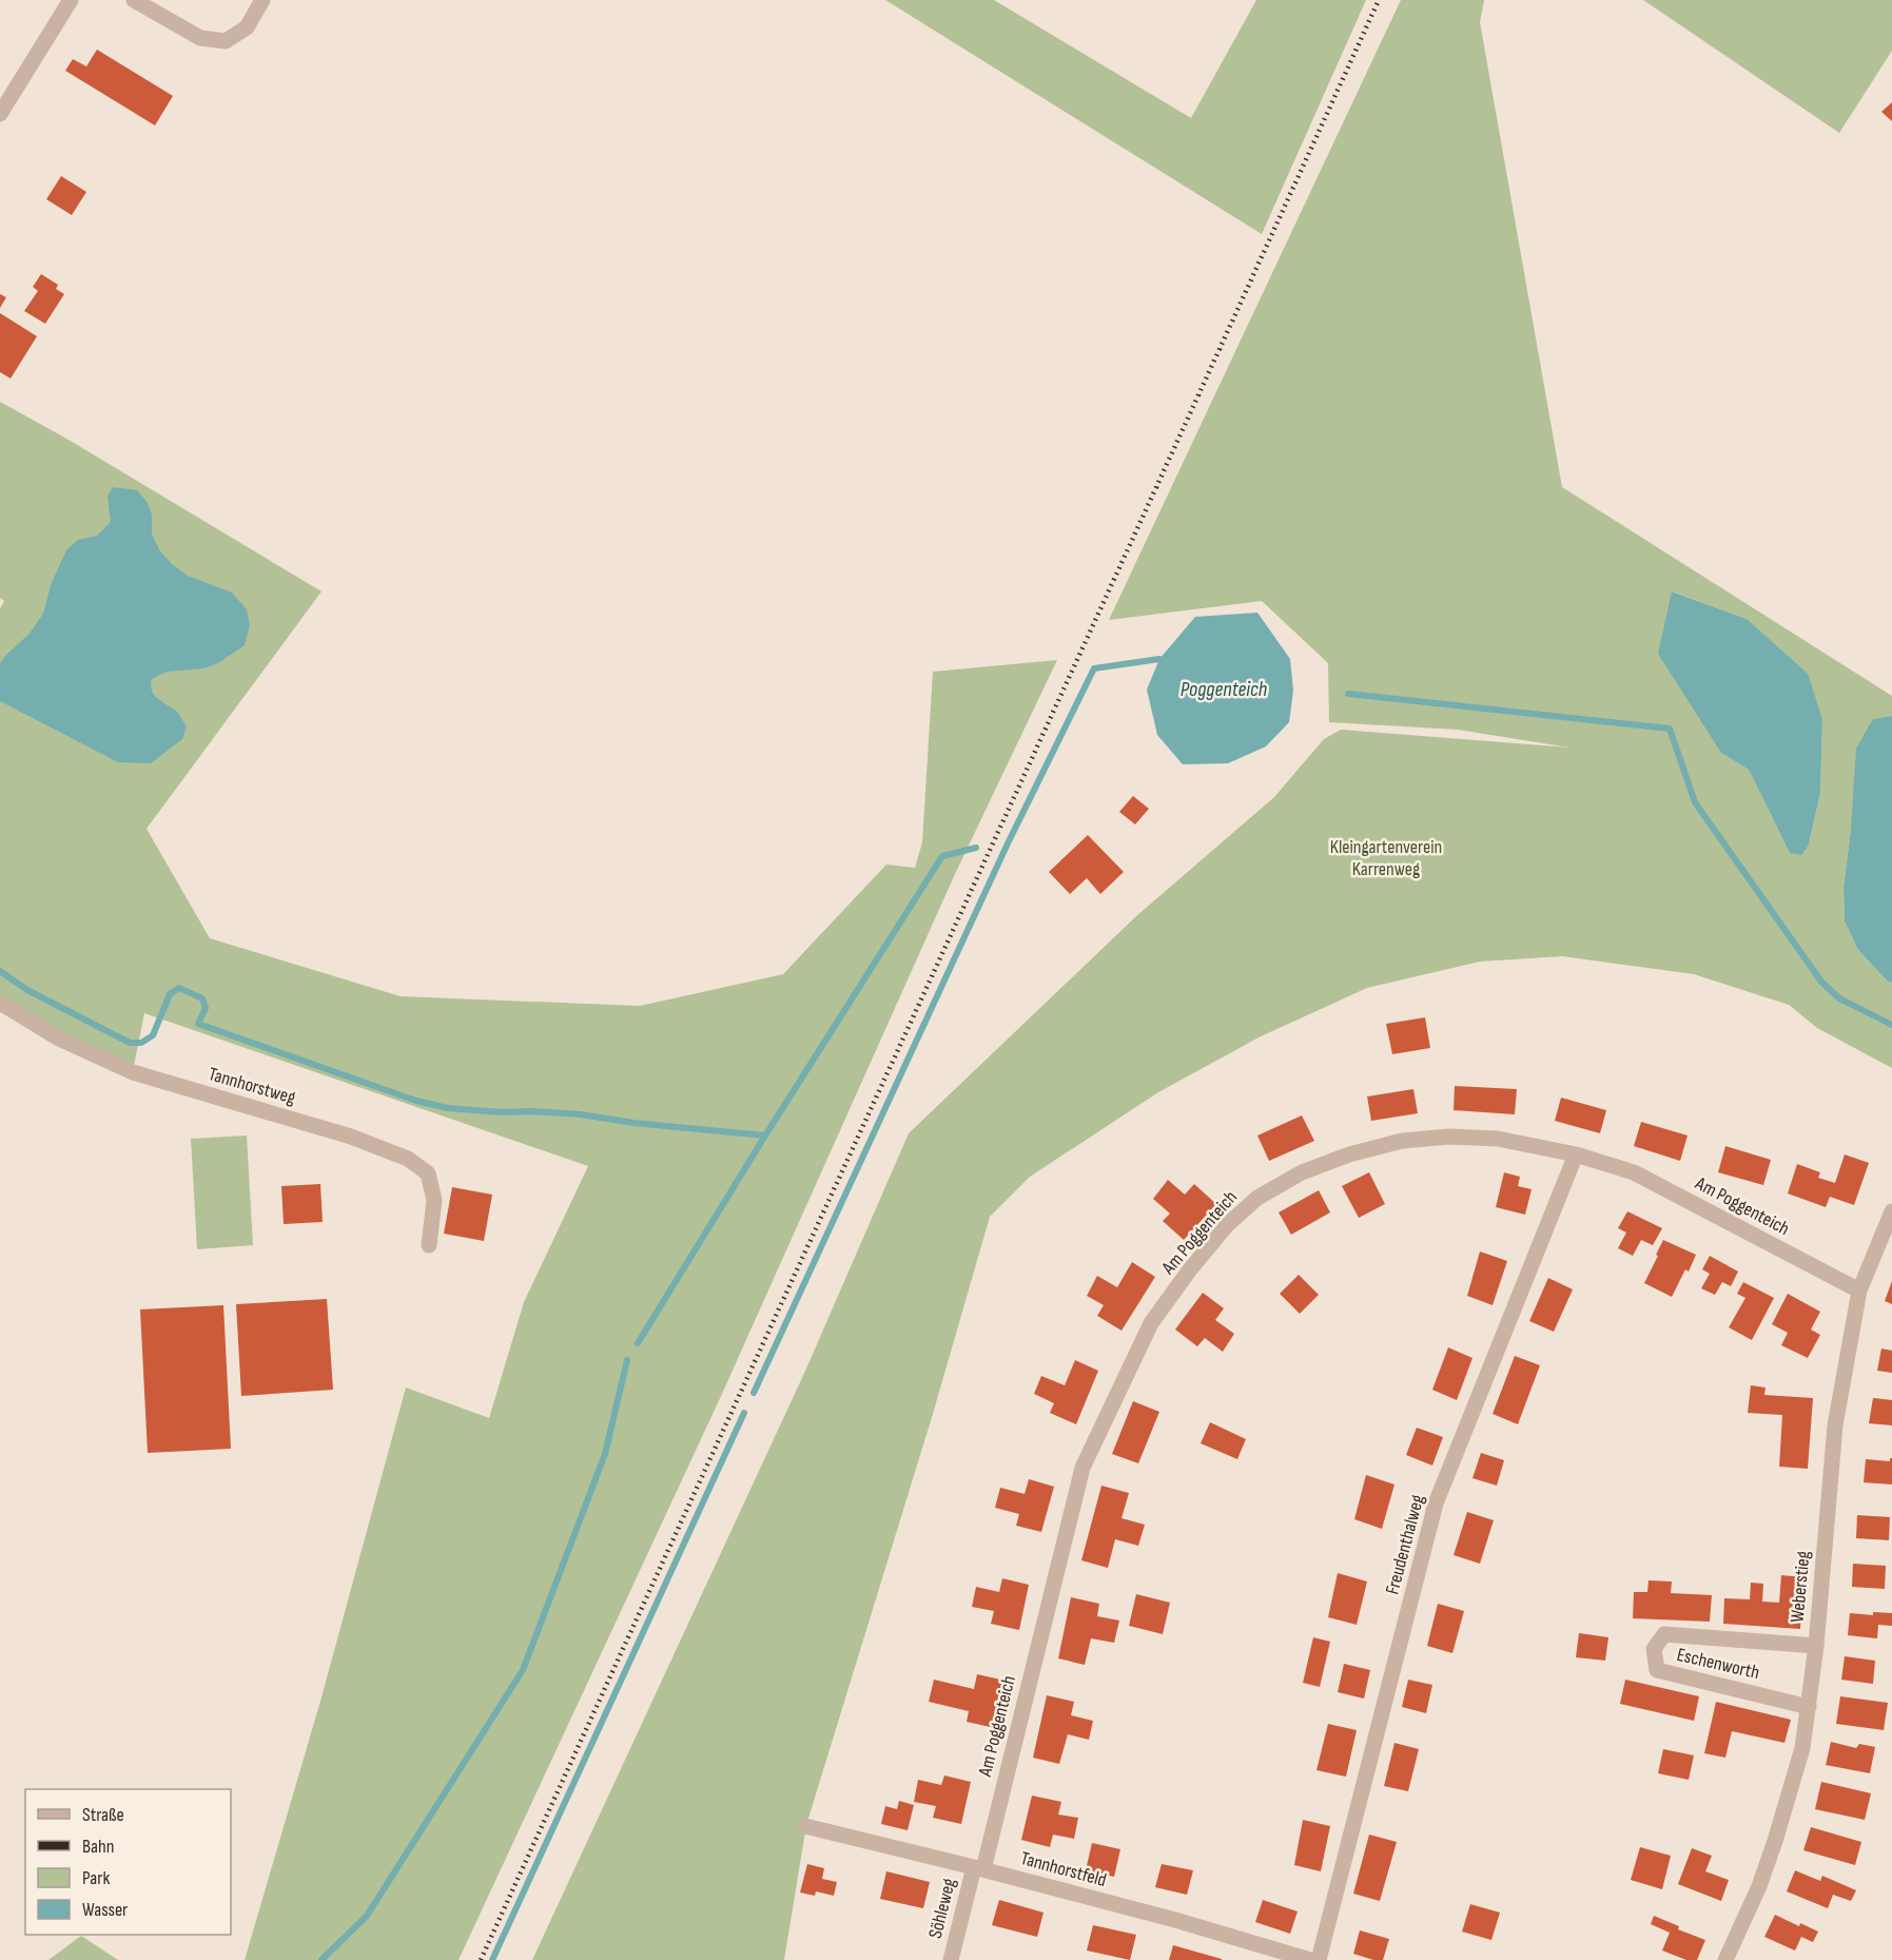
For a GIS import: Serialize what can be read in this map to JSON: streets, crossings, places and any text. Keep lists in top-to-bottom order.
{
  "streets": {
    "street": [
      "Tannhorstweg",
      "Am Poggenteich",
      "Freudenthalweg",
      "Weberstieg",
      "Eschenworth",
      "Tannhorstfeld",
      "Söhleweg"
    ]
  },
  "crossings": [
    ["Am Poggenteich", "Freudenthalweg"],
    ["Am Poggenteich", "Weberstieg"],
    ["Am Poggenteich", "Tannhorstfeld"],
    ["Am Poggenteich", "Söhleweg"],
    ["Weberstieg", "Eschenworth"],
    ["Tannhorstfeld", "Söhleweg"]
  ],
  "water": ["Poggenteich"],
  "parks": ["Kleingartenverein Karrenweg"],
  "legend": [
    "Straße",
    "Bahn",
    "Park",
    "Wasser"
  ]
}
